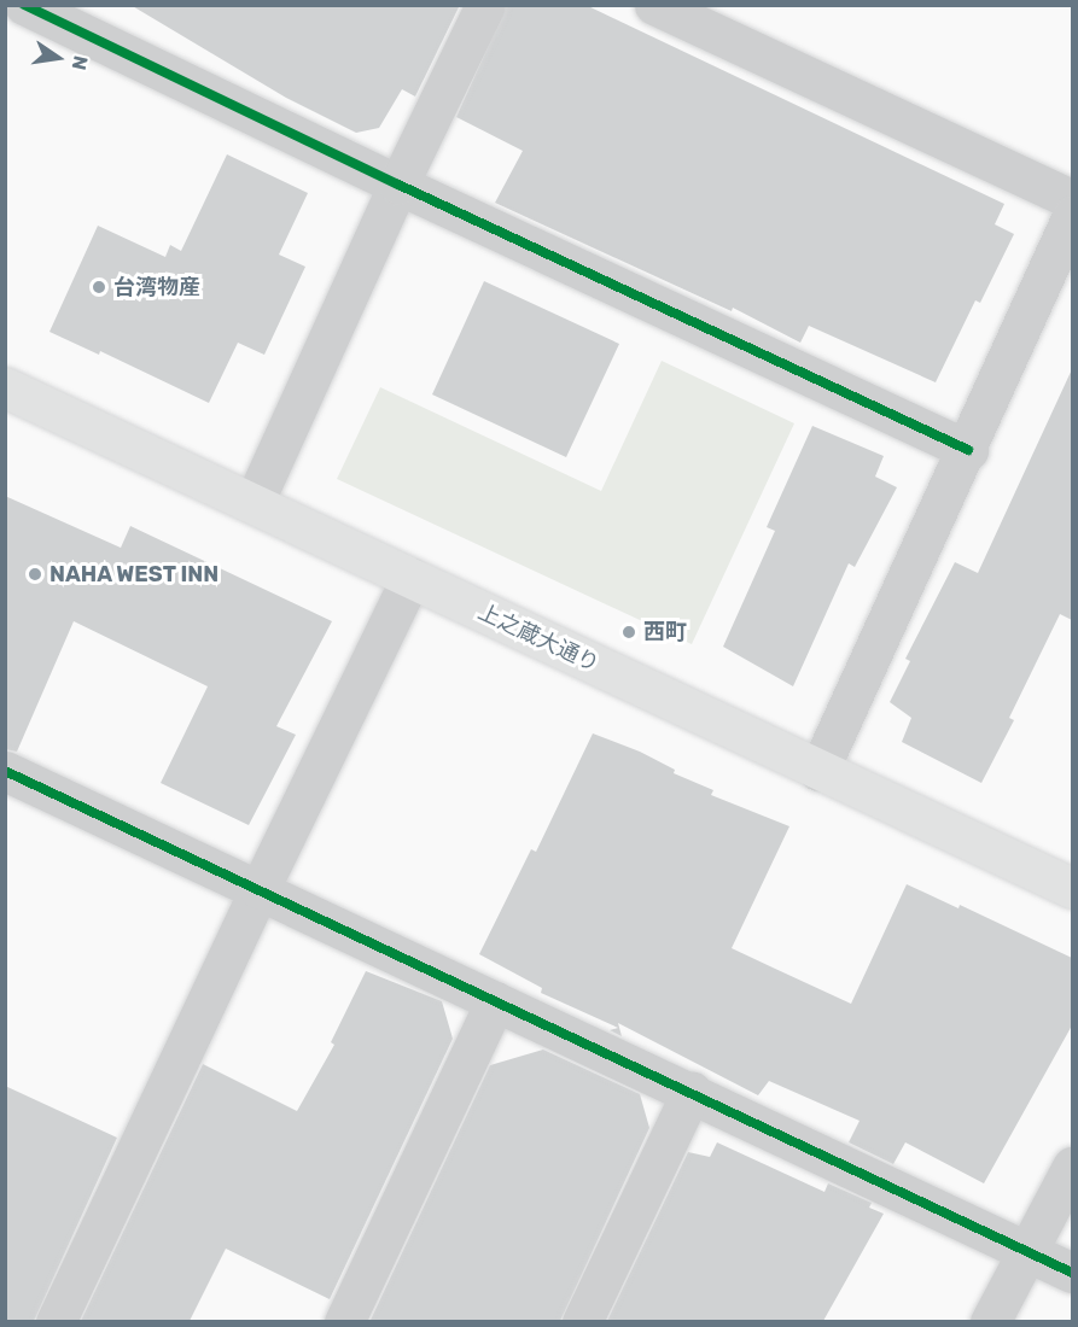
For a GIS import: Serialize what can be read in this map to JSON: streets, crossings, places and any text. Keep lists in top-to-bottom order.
{
  "streets": {
    "main road": ["上之蔵大通り"]
  },
  "places": ["台湾物産", "NAHA WEST INN", "西町"],
  "north": "right"
}
